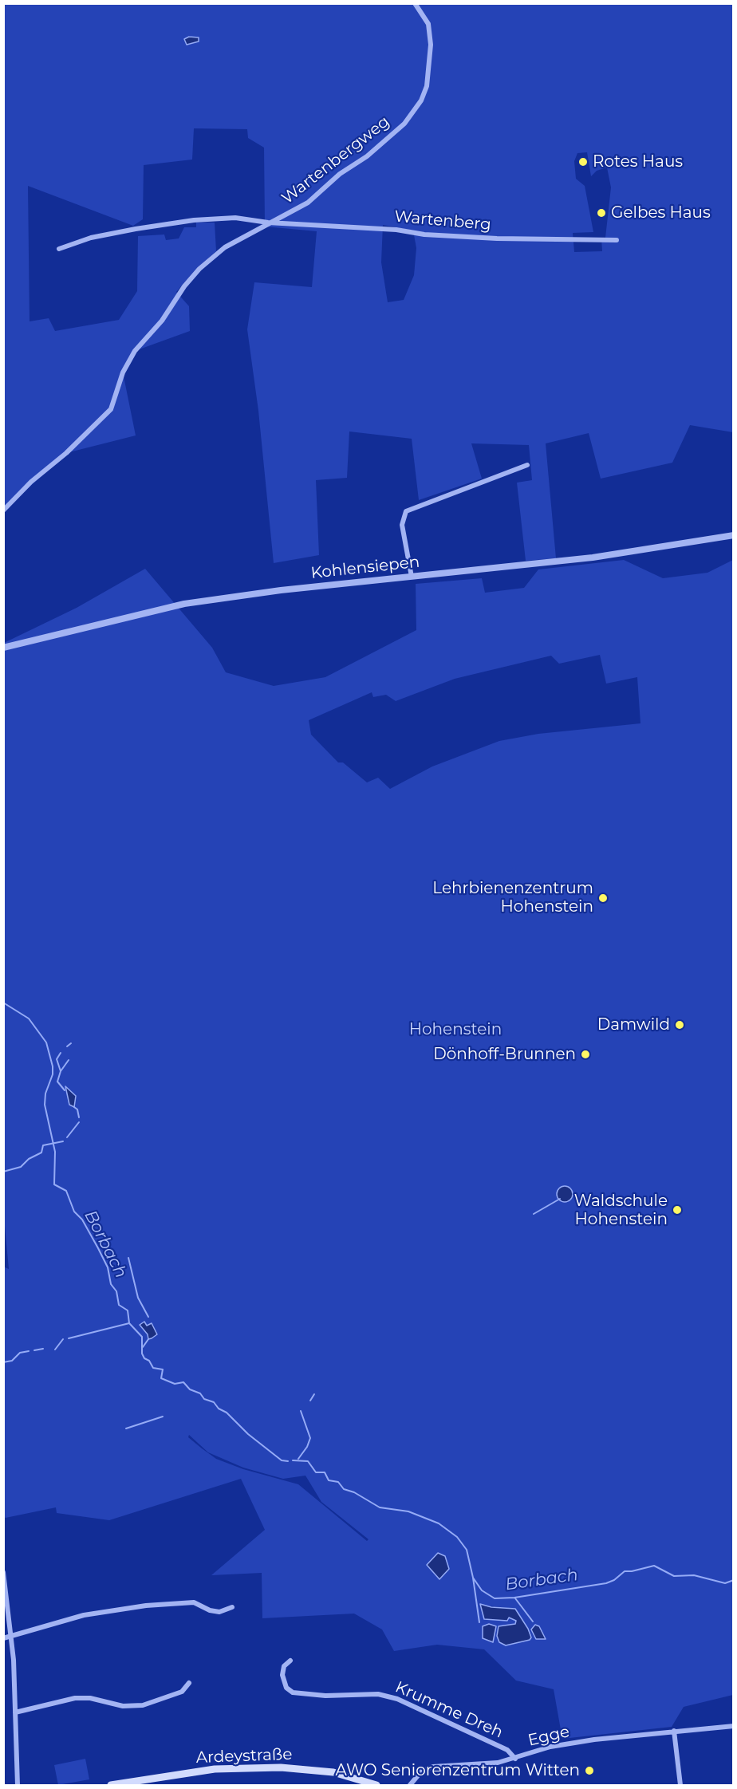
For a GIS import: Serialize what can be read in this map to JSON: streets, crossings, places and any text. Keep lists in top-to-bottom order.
{
  "streets": {
    "main road": ["Ardeystraße"],
    "street": [
      "Wartenbergweg",
      "Wartenberg",
      "Kohlensiepen",
      "Krumme Dreh",
      "Egge"
    ]
  },
  "crossings": [
    ["Wartenbergweg", "Wartenberg"],
    ["Krumme Dreh", "Egge"]
  ],
  "water": ["Borbach"],
  "parks": ["Hohenstein"],
  "places": [
    "Rotes Haus",
    "Gelbes Haus",
    "Lehrbienenzentrum Hohenstein",
    "Damwild",
    "Dönhoff-Brunnen",
    "Waldschule Hohenstein",
    "AWO Seniorenzentrum Witten"
  ]
}
